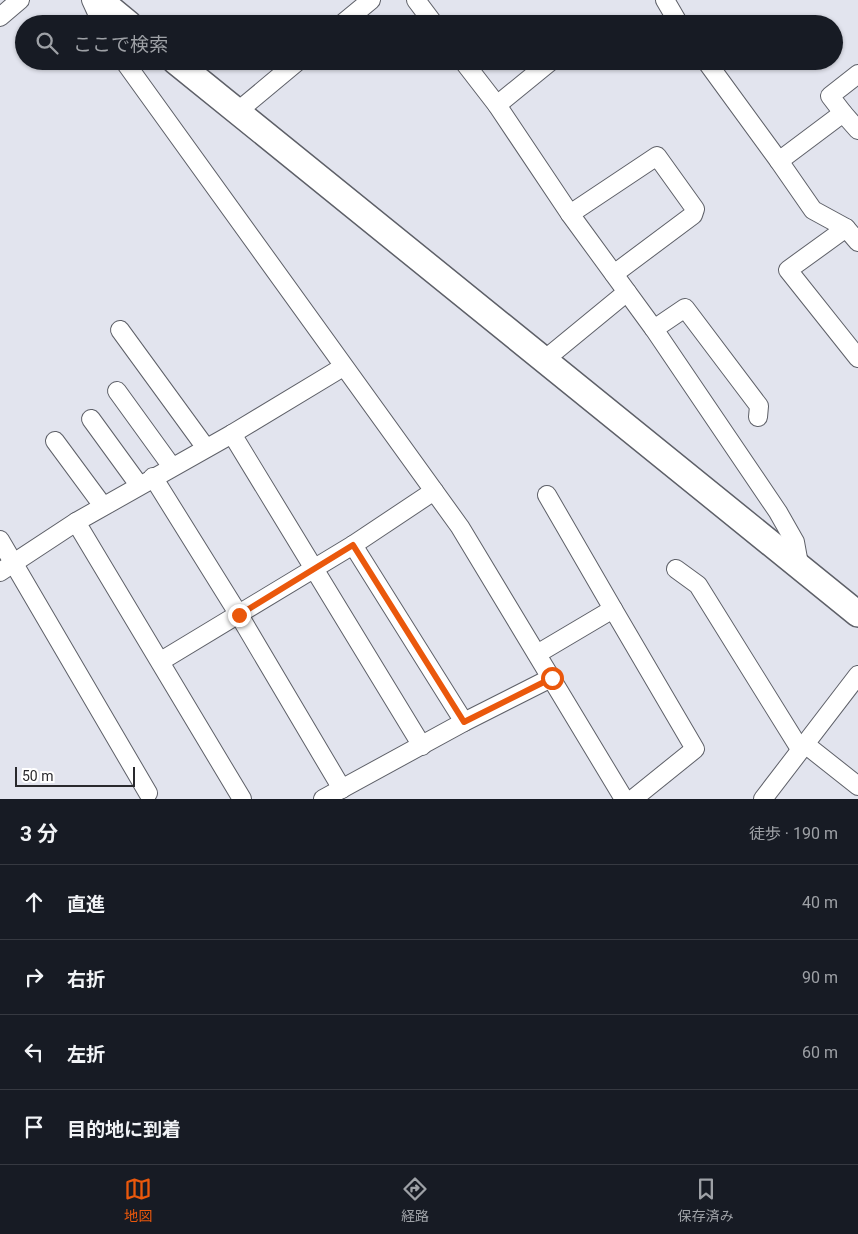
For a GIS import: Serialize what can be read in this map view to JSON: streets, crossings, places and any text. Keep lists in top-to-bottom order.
{
  "scale_bar": "50 m",
  "page": {
    "search": "ここで検索",
    "scale": "50 m",
    "heading": ["3 分", "徒歩 · 190 m"],
    "list": [
      ["直進", "40 m"],
      ["右折", "90 m"],
      ["左折", "60 m"],
      "目的地に到着"
    ],
    "nav": ["地図", "経路", "保存済み"]
  }
}
